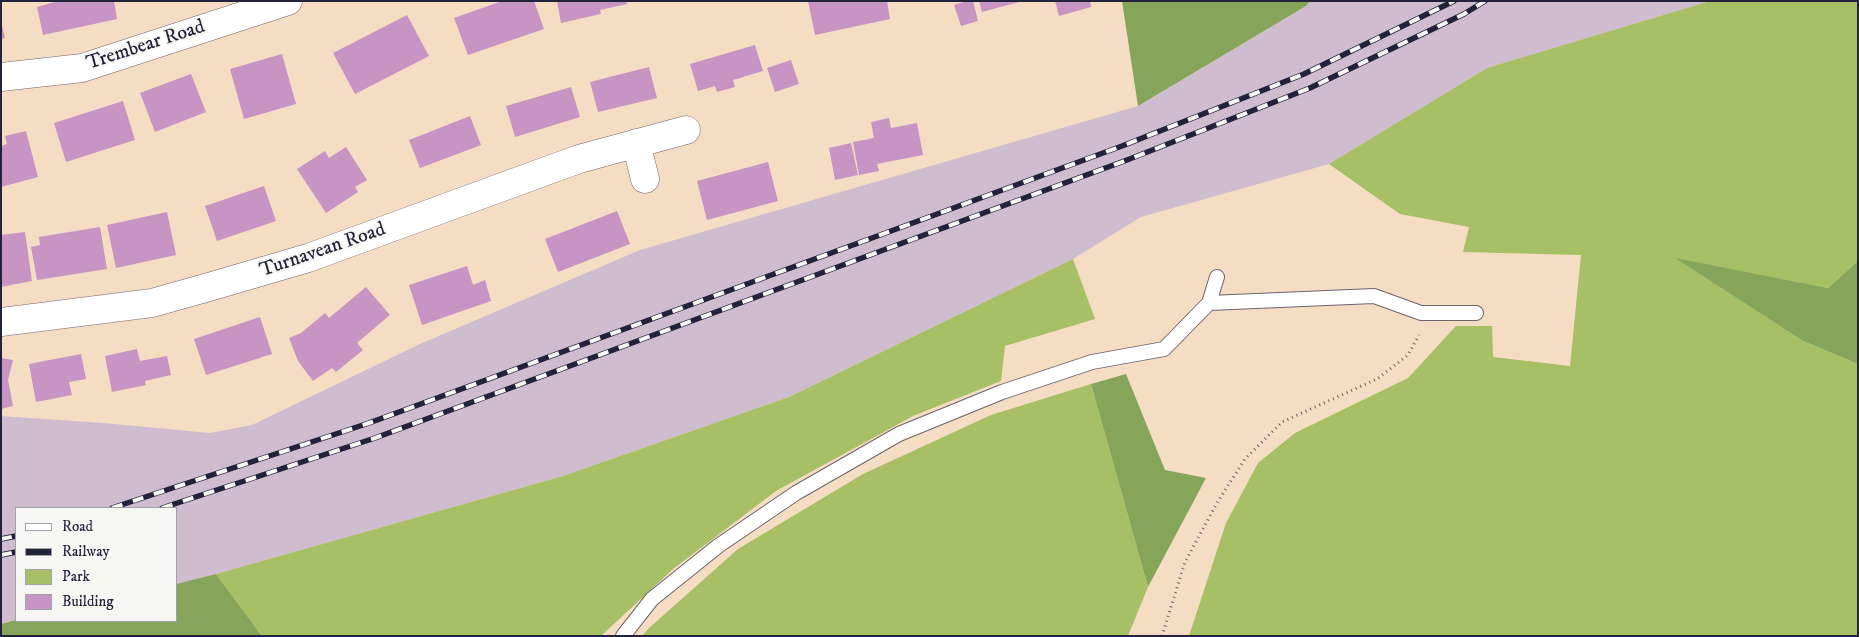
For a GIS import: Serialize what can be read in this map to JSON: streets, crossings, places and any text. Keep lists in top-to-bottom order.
{
  "streets": {
    "street": ["Trembear Road", "Turnavean Road"]
  },
  "legend": [
    "Road",
    "Railway",
    "Park",
    "Building"
  ]
}
